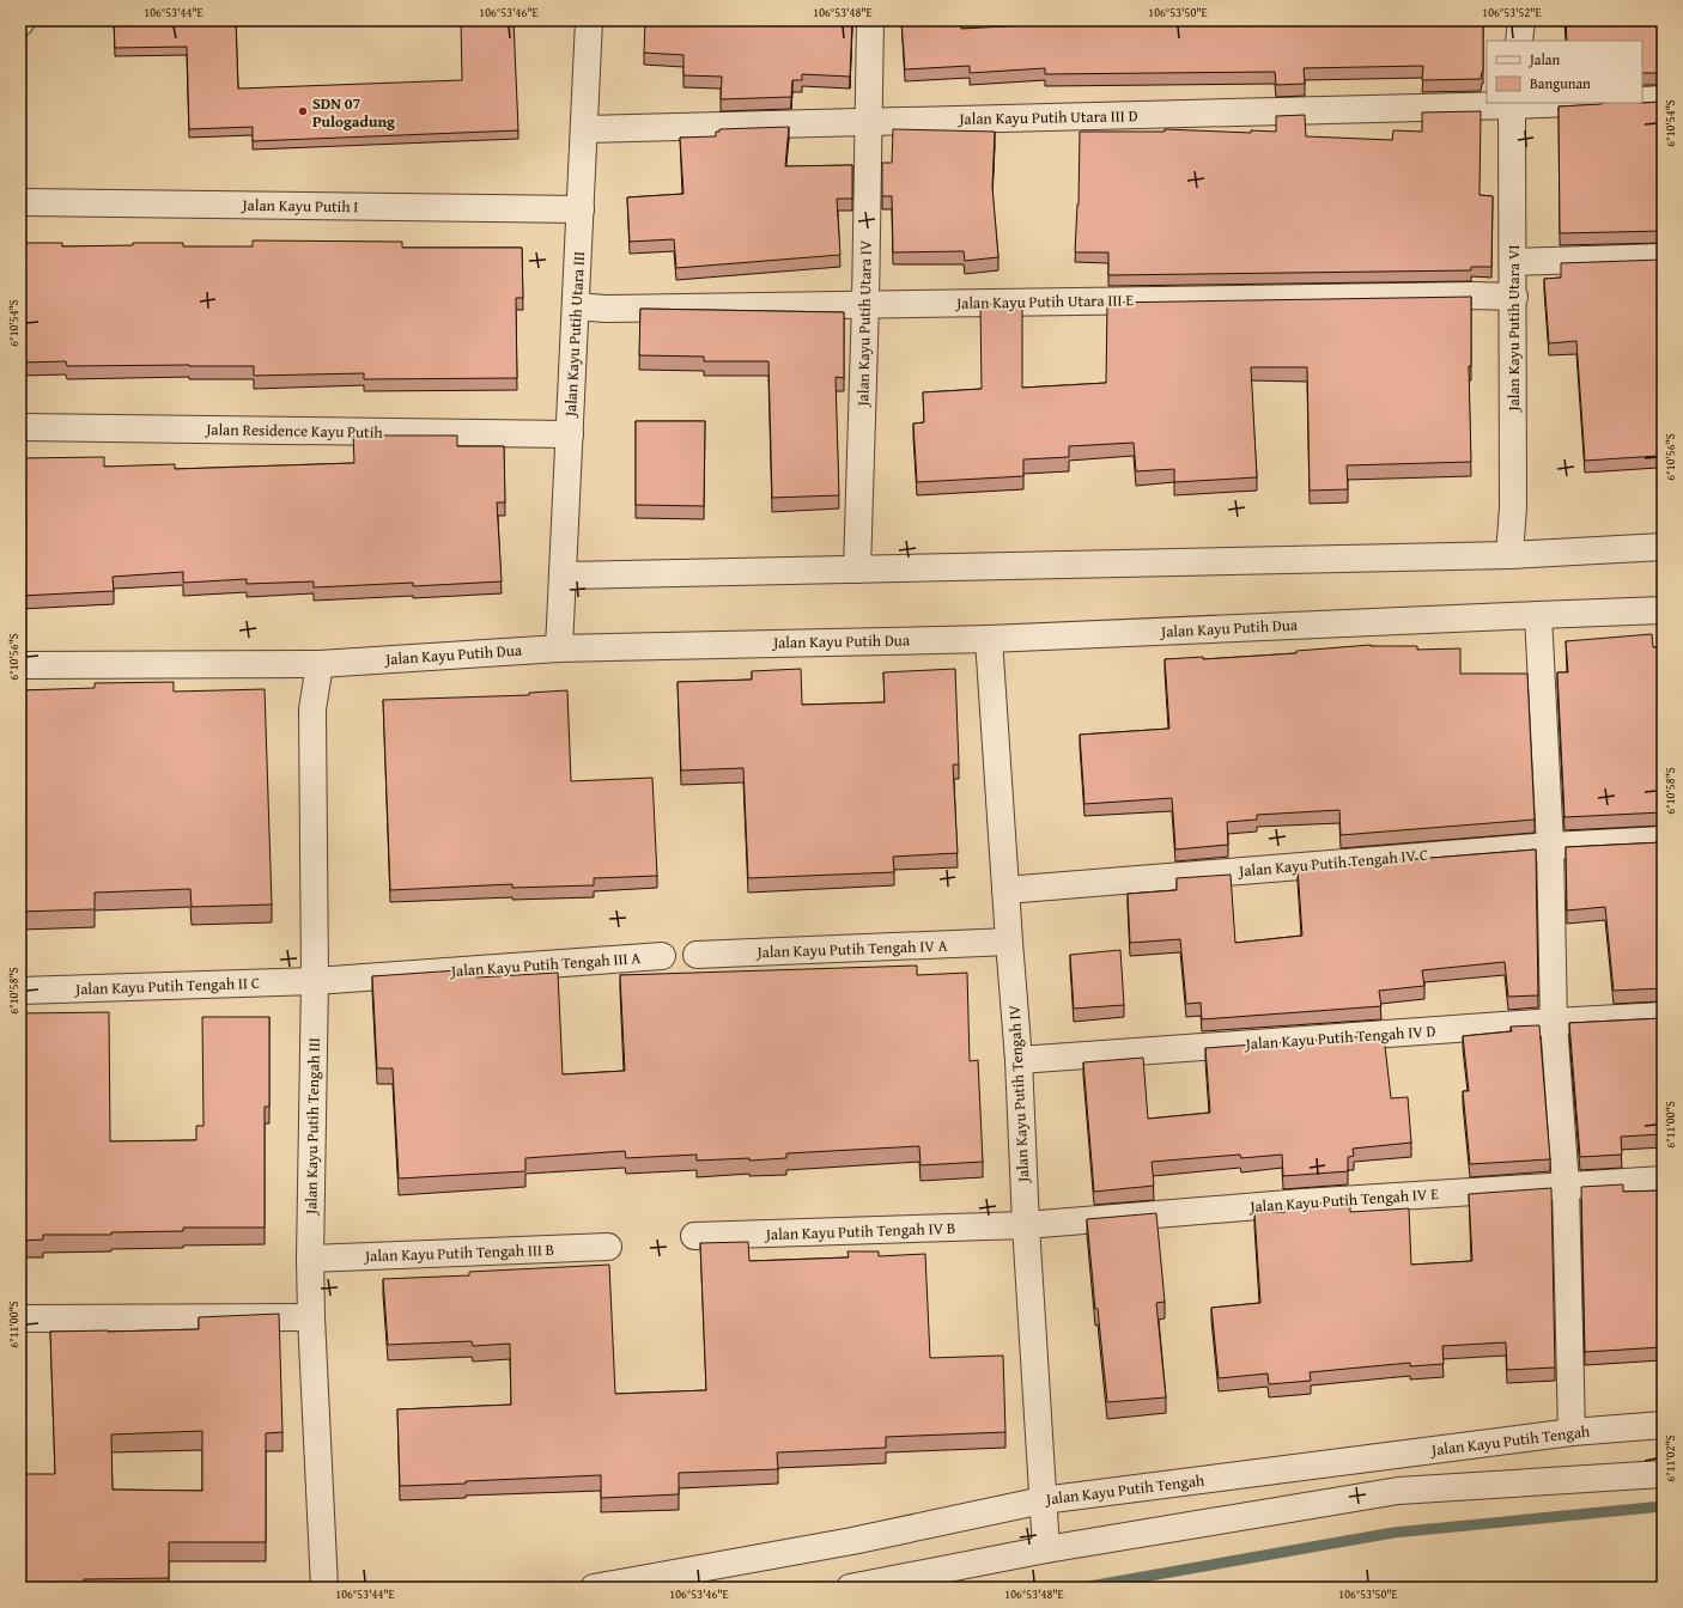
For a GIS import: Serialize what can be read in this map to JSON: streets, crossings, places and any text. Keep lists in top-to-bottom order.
{
  "streets": {
    "street": [
      "Jalan Kayu Putih Utara III D",
      "Jalan Kayu Putih I",
      "Jalan Kayu Putih Utara III E",
      "Jalan Kayu Putih Utara IV",
      "Jalan Kayu Putih Utara VI",
      "Jalan Kayu Putih Utara III",
      "Jalan Residence Kayu Putih",
      "Jalan Kayu Putih Dua",
      "Jalan Kayu Putih Tengah IV C",
      "Jalan Kayu Putih Tengah IV A",
      "Jalan Kayu Putih Tengah III A",
      "Jalan Kayu Putih Tengah II C",
      "Jalan Kayu Putih Tengah IV D",
      "Jalan Kayu Putih Tengah IV",
      "Jalan Kayu Putih Tengah III",
      "Jalan Kayu Putih Tengah IV E",
      "Jalan Kayu Putih Tengah IV B",
      "Jalan Kayu Putih Tengah III B",
      "Jalan Kayu Putih Tengah"
    ]
  },
  "crossings": [
    ["Jalan Kayu Putih Utara III D", "Jalan Kayu Putih Utara IV"],
    ["Jalan Kayu Putih Utara III D", "Jalan Kayu Putih Utara VI"],
    ["Jalan Kayu Putih Utara III D", "Jalan Kayu Putih Utara III"],
    ["Jalan Kayu Putih I", "Jalan Kayu Putih Utara III"],
    ["Jalan Kayu Putih Utara III E", "Jalan Kayu Putih Utara IV"],
    ["Jalan Kayu Putih Utara III E", "Jalan Kayu Putih Utara VI"],
    ["Jalan Kayu Putih Utara III E", "Jalan Kayu Putih Utara III"],
    ["Jalan Kayu Putih Utara III", "Jalan Residence Kayu Putih"],
    ["Jalan Kayu Putih Utara III", "Jalan Kayu Putih Dua"],
    ["Jalan Kayu Putih Dua", "Jalan Kayu Putih Tengah IV"],
    ["Jalan Kayu Putih Dua", "Jalan Kayu Putih Tengah III"],
    ["Jalan Kayu Putih Tengah IV C", "Jalan Kayu Putih Tengah IV"],
    ["Jalan Kayu Putih Tengah IV A", "Jalan Kayu Putih Tengah IV"],
    ["Jalan Kayu Putih Tengah III A", "Jalan Kayu Putih Tengah II C"],
    ["Jalan Kayu Putih Tengah III A", "Jalan Kayu Putih Tengah III"],
    ["Jalan Kayu Putih Tengah II C", "Jalan Kayu Putih Tengah III"],
    ["Jalan Kayu Putih Tengah IV D", "Jalan Kayu Putih Tengah IV"],
    ["Jalan Kayu Putih Tengah IV", "Jalan Kayu Putih Tengah IV E"],
    ["Jalan Kayu Putih Tengah IV", "Jalan Kayu Putih Tengah IV B"],
    ["Jalan Kayu Putih Tengah IV", "Jalan Kayu Putih Tengah"],
    ["Jalan Kayu Putih Tengah III", "Jalan Kayu Putih Tengah III B"],
    ["Jalan Kayu Putih Tengah IV E", "Jalan Kayu Putih Tengah IV B"]
  ],
  "places": ["SDN 07 Pulogadung"],
  "legend": ["Jalan", "Bangunan"],
  "coordinates": [
    "106°53'44\"E",
    "106°53'46\"E",
    "106°53'48\"E",
    "106°53'50\"E",
    "106°53'52\"E",
    "6°10'54\"S",
    "6°10'56\"S",
    "6°10'58\"S",
    "6°11'00\"S",
    "6°11'02\"S"
  ]
}
